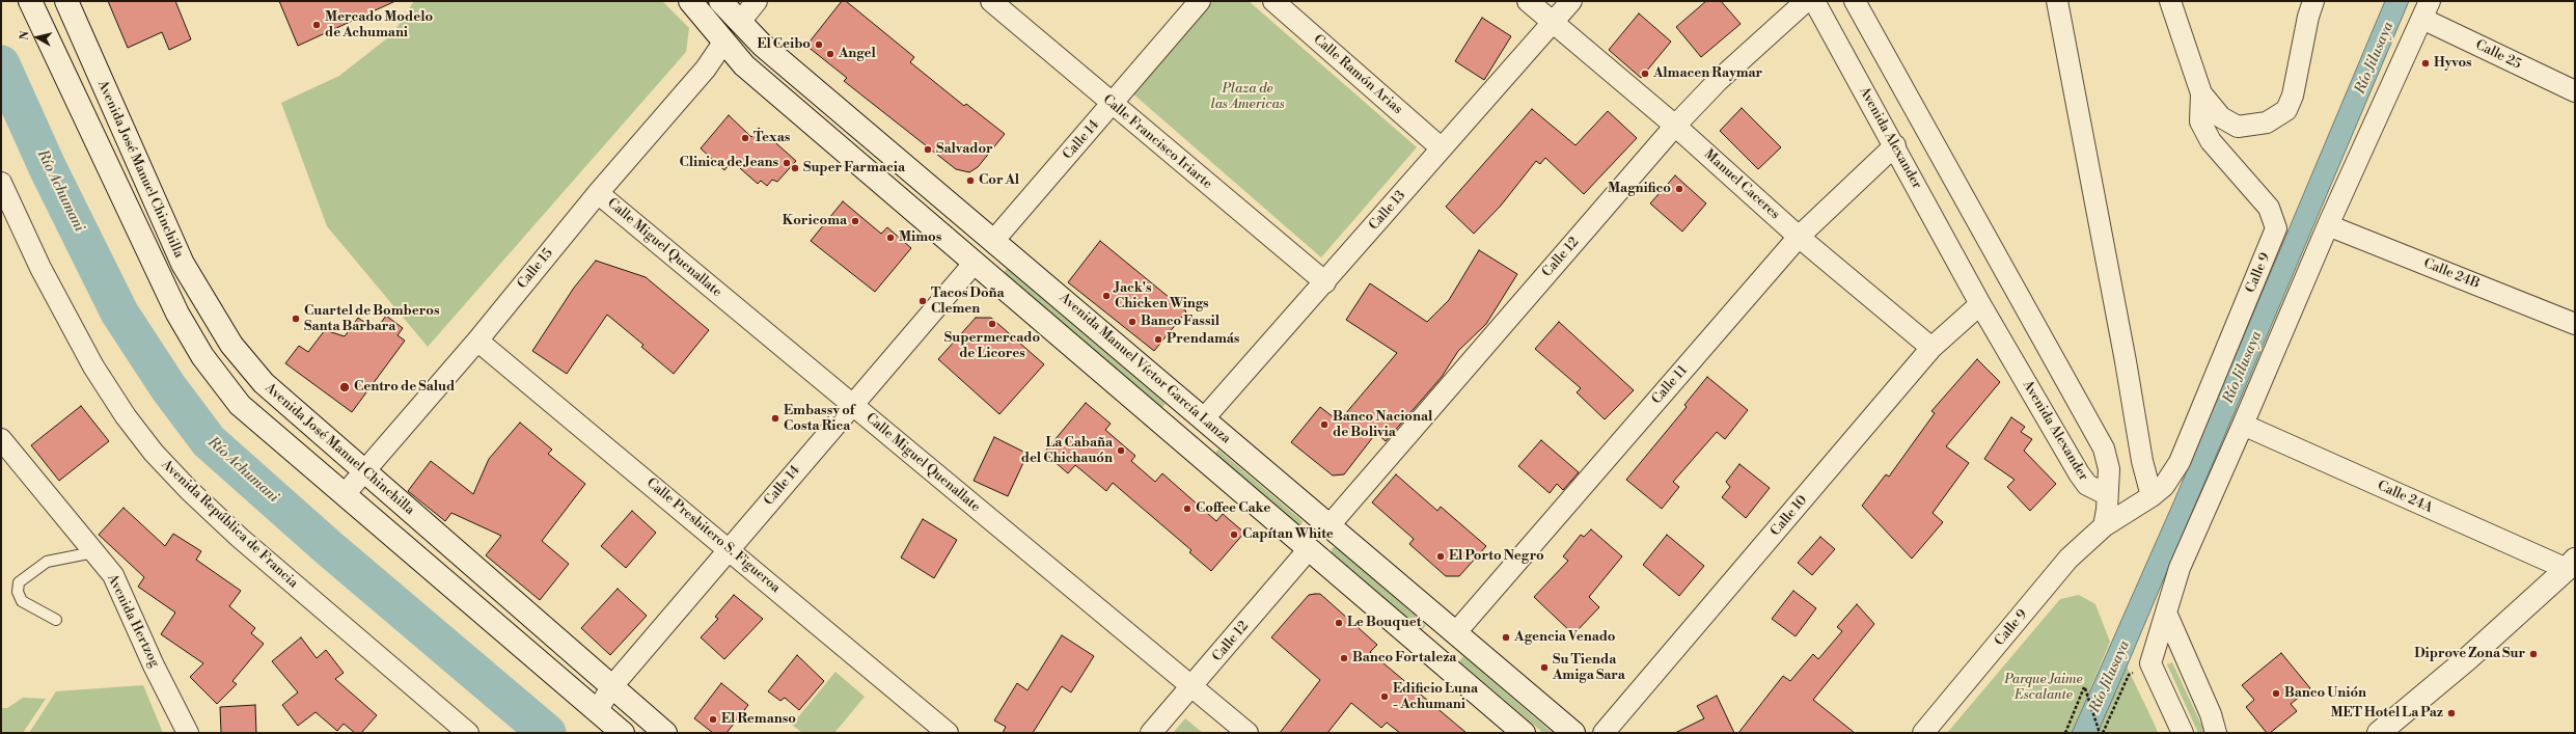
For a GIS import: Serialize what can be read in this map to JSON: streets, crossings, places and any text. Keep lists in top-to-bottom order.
{
  "streets": {
    "main road": ["Avenida José Manuel Chinchilla", "Avenida Manuel Víctor García Lanza"],
    "street": [
      "Calle 25",
      "Calle Ramón Arias",
      "Avenida Alexander",
      "Calle 14",
      "Calle Francisco Iriarte",
      "Manuel Caceres",
      "Calle 13",
      "Calle Miguel Quenallate",
      "Calle 12",
      "Calle 15",
      "Calle 9",
      "Calle 24B",
      "Calle 11",
      "Calle 24A",
      "Calle 10",
      "Avenida República de Francia",
      "Calle Presbitero S. Figueroa",
      "Avenida Hertzog"
    ]
  },
  "crossings": [
    ["Calle Ramón Arias", "Calle 13"],
    ["Avenida Alexander", "Calle 11"],
    ["Avenida Alexander", "Calle 10"],
    ["Calle 14", "Calle Francisco Iriarte"],
    ["Calle 14", "Avenida José Manuel Chinchilla"],
    ["Calle 14", "Calle Miguel Quenallate"],
    ["Calle 14", "Avenida Manuel Víctor García Lanza"],
    ["Calle 14", "Calle Presbitero S. Figueroa"],
    ["Calle Francisco Iriarte", "Calle 13"],
    ["Avenida José Manuel Chinchilla", "Calle 15"],
    ["Manuel Caceres", "Calle 13"],
    ["Manuel Caceres", "Calle 12"],
    ["Manuel Caceres", "Calle 11"],
    ["Manuel Caceres", "Calle 10"],
    ["Calle 13", "Avenida Manuel Víctor García Lanza"],
    ["Calle Miguel Quenallate", "Calle 12"],
    ["Calle Miguel Quenallate", "Calle 15"],
    ["Calle 12", "Avenida Manuel Víctor García Lanza"],
    ["Calle 15", "Calle Presbitero S. Figueroa"],
    ["Avenida Manuel Víctor García Lanza", "Calle 11"]
  ],
  "water": ["Río Jilusaya", "Río Achumani"],
  "parks": ["Plaza de las Americas", "Parque Jaime Escalante"],
  "places": [
    "Mercado Modelo de Achumani",
    "El Ceibo",
    "Angel",
    "Hyvos",
    "Almacen Raymar",
    "Texas",
    "Salvador",
    "Clinica de Jeans",
    "Super Farmacia",
    "Cor Al",
    "Magnifico",
    "Koricoma",
    "Mimos",
    "Jack's Chicken Wings",
    "Tacos Doña Clemen",
    "Cuartel de Bomberos Santa Barbara",
    "Banco Fassil",
    "Supermercado de Licores",
    "Prendamás",
    "Centro de Salud",
    "Embassy of Costa Rica",
    "Banco Nacional de Bolivia",
    "La Cabaña del Chichauón",
    "Coffee Cake",
    "Capítan White",
    "El Porto Negro",
    "Le Bouquet",
    "Agencia Venado",
    "Diprove Zona Sur",
    "Banco Fortaleza",
    "Su Tienda Amiga Sara",
    "Banco Unión",
    "Edificio Luna - Achumani",
    "MET Hotel La Paz",
    "El Remanso"
  ],
  "north": "left"
}
